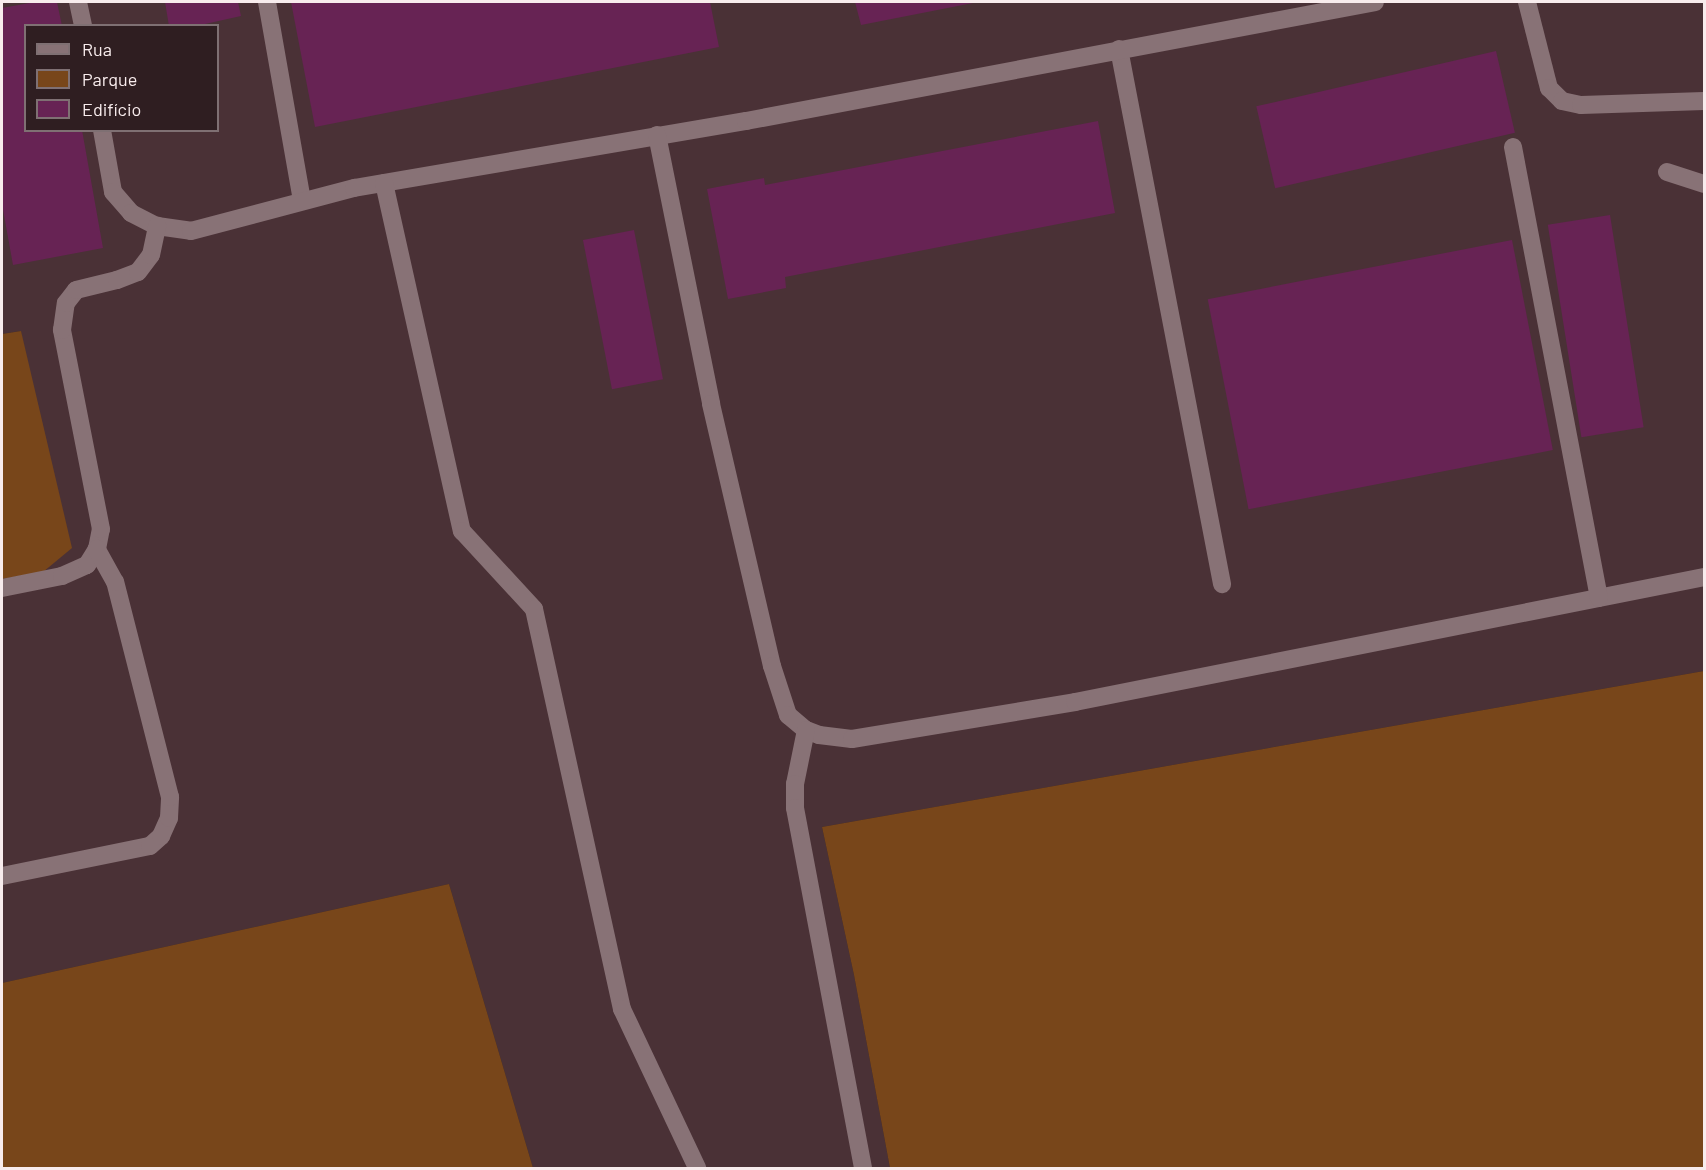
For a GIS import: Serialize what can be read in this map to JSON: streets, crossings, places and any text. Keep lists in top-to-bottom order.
{
  "legend": ["Rua", "Parque", "Edifício"]
}
